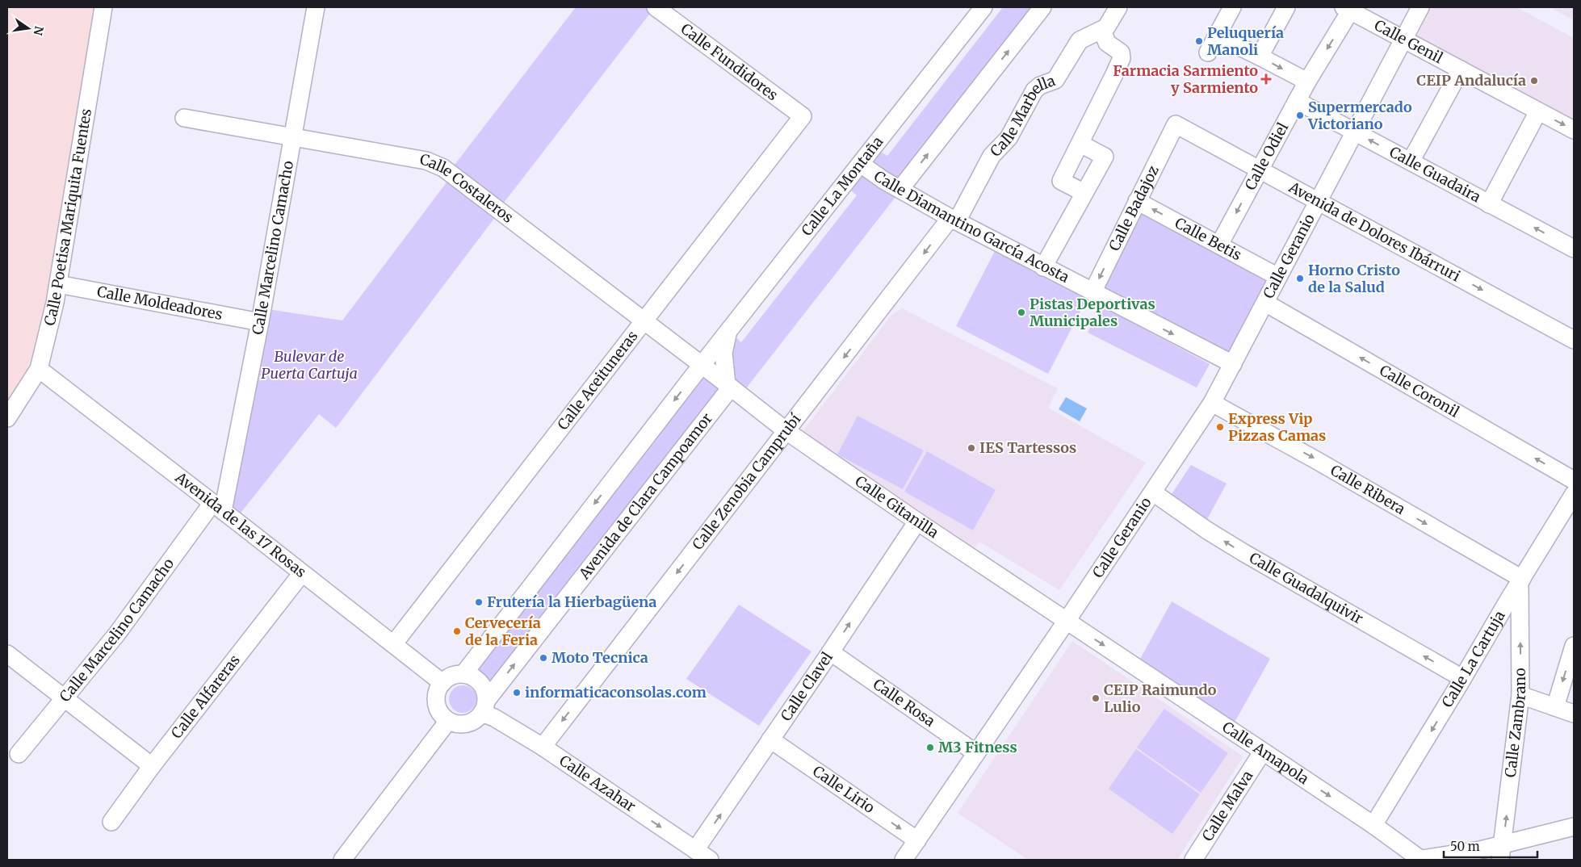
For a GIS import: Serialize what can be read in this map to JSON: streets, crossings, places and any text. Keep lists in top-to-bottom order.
{
  "streets": {
    "street": [
      "Calle Genil",
      "Calle Fundidores",
      "Calle Marbella",
      "Calle Odiel",
      "Calle Guadaira",
      "Calle La Montaña",
      "Calle Costaleros",
      "Calle Badajoz",
      "Calle Poetisa Mariquita Fuentes",
      "Calle Diamantino García Acosta",
      "Avenida de Dolores Ibárruri",
      "Calle Betis",
      "Calle Marcelino Camacho",
      "Calle Geranio",
      "Calle Moldeadores",
      "Calle Aceituneras",
      "Calle Coronil",
      "Calle Zenobia Camprubí",
      "Calle Ribera",
      "Avenida de Clara Campoamor",
      "Calle Gitanilla",
      "Avenida de las 17 Rosas",
      "Calle Guadalquivir",
      "Calle La Cartuja",
      "Calle Clavel",
      "Calle Alfareras",
      "Calle Rosa",
      "Calle Zambrano",
      "Calle Amapola",
      "Calle Azahar",
      "Calle Lirio",
      "Calle Malva"
    ]
  },
  "crossings": [
    ["Calle Genil", "Calle Odiel"],
    ["Calle Genil", "Calle Geranio"],
    ["Calle Fundidores", "Calle Aceituneras"],
    ["Calle Marbella", "Calle Diamantino García Acosta"],
    ["Calle Marbella", "Calle Zenobia Camprubí"],
    ["Calle Odiel", "Calle Guadaira"],
    ["Calle Odiel", "Avenida de Dolores Ibárruri"],
    ["Calle Odiel", "Calle Betis"],
    ["Calle Guadaira", "Calle Geranio"],
    ["Calle La Montaña", "Calle Costaleros"],
    ["Calle La Montaña", "Calle Diamantino García Acosta"],
    ["Calle Costaleros", "Calle Marcelino Camacho"],
    ["Calle Costaleros", "Calle Aceituneras"],
    ["Calle Costaleros", "Avenida de Clara Campoamor"],
    ["Calle Costaleros", "Calle Gitanilla"],
    ["Calle Badajoz", "Calle Diamantino García Acosta"],
    ["Calle Badajoz", "Avenida de Dolores Ibárruri"],
    ["Calle Badajoz", "Calle Betis"],
    ["Calle Poetisa Mariquita Fuentes", "Calle Moldeadores"],
    ["Calle Poetisa Mariquita Fuentes", "Avenida de las 17 Rosas"],
    ["Calle Diamantino García Acosta", "Calle Geranio"],
    ["Calle Diamantino García Acosta", "Calle Zenobia Camprubí"],
    ["Avenida de Dolores Ibárruri", "Calle Geranio"],
    ["Calle Betis", "Calle Geranio"],
    ["Calle Marcelino Camacho", "Calle Moldeadores"],
    ["Calle Marcelino Camacho", "Avenida de las 17 Rosas"],
    ["Calle Geranio", "Calle Coronil"],
    ["Calle Geranio", "Calle Ribera"],
    ["Calle Geranio", "Calle Gitanilla"],
    ["Calle Geranio", "Calle Guadalquivir"],
    ["Calle Geranio", "Calle Rosa"],
    ["Calle Geranio", "Calle Amapola"],
    ["Calle Geranio", "Calle Lirio"],
    ["Calle Aceituneras", "Avenida de las 17 Rosas"],
    ["Calle Zenobia Camprubí", "Calle Gitanilla"],
    ["Calle Zenobia Camprubí", "Calle Azahar"],
    ["Calle Ribera", "Calle La Cartuja"],
    ["Calle Ribera", "Calle Zambrano"],
    ["Avenida de Clara Campoamor", "Calle Gitanilla"],
    ["Avenida de Clara Campoamor", "Avenida de las 17 Rosas"],
    ["Avenida de Clara Campoamor", "Calle Azahar"],
    ["Calle Gitanilla", "Calle Clavel"],
    ["Calle Gitanilla", "Calle Amapola"],
    ["Avenida de las 17 Rosas", "Calle Alfareras"],
    ["Avenida de las 17 Rosas", "Calle Azahar"],
    ["Calle Guadalquivir", "Calle La Cartuja"],
    ["Calle La Cartuja", "Calle Zambrano"],
    ["Calle La Cartuja", "Calle Amapola"],
    ["Calle Clavel", "Calle Rosa"],
    ["Calle Clavel", "Calle Azahar"],
    ["Calle Clavel", "Calle Lirio"],
    ["Calle Amapola", "Calle Malva"]
  ],
  "one_way": [
    "Calle Guadaira",
    "Calle Diamantino García Acosta",
    "Avenida de Dolores Ibárruri",
    "Calle Betis",
    "Calle Coronil",
    "Calle Ribera",
    "Calle Guadalquivir",
    "Calle La Cartuja",
    "Calle Clavel",
    "Calle Zambrano",
    "Calle Amapola",
    "Calle Azahar",
    "Calle Lirio"
  ],
  "parks": ["Bulevar de Puerta Cartuja"],
  "places": {
    "other": [
      "Peluquería Manoli",
      "CEIP Andalucía",
      "Supermercado Victoriano",
      "Horno Cristo de la Salud",
      "Pistas Deportivas Municipales",
      "Express Vip Pizzas Camas",
      "IES Tartessos",
      "Frutería la Hierbagüena",
      "Cervecería de la Feria",
      "Moto Tecnica",
      "informaticaconsolas.com",
      "CEIP Raimundo Lulio",
      "M3 Fitness"
    ],
    "health": ["Farmacia Sarmiento y Sarmiento"]
  },
  "scale_bar": "50 m",
  "north": "right"
}
